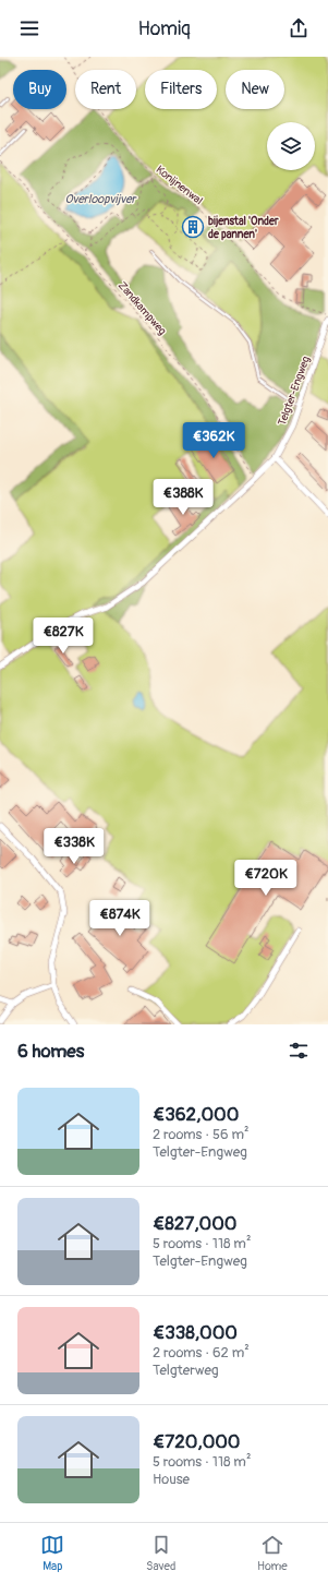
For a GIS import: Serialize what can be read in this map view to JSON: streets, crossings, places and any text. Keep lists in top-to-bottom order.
{
  "streets": {
    "street": ["Telgter-Engweg"],
    "path": ["Konijnenwal", "Zandkampweg"]
  },
  "crossings": [
    ["Zandkampweg", "Telgter-Engweg"]
  ],
  "water": ["Overloopvijver"],
  "places": {
    "building": ["bijenstal 'Onder de pannen'"]
  },
  "page": {
    "header": "Homiq",
    "chip": [
      "Buy",
      "Rent",
      "Filters",
      "New"
    ],
    "price": [
      "€362K",
      "€388K",
      "€827K",
      "€338K",
      "€720K",
      "€874K"
    ],
    "heading": "6 homes",
    "list": [
      {
        "name": "€362,000",
        "note": "2 rooms · 56 m² · Telgter-Engweg"
      },
      {
        "name": "€827,000",
        "note": "5 rooms · 118 m² · Telgter-Engweg"
      },
      {
        "name": "€338,000",
        "note": "2 rooms · 62 m² · Telgterweg"
      },
      {
        "name": "€720,000",
        "note": "5 rooms · 118 m² · House"
      }
    ],
    "tabs": ["Map", "Saved", "Home"]
  }
}
